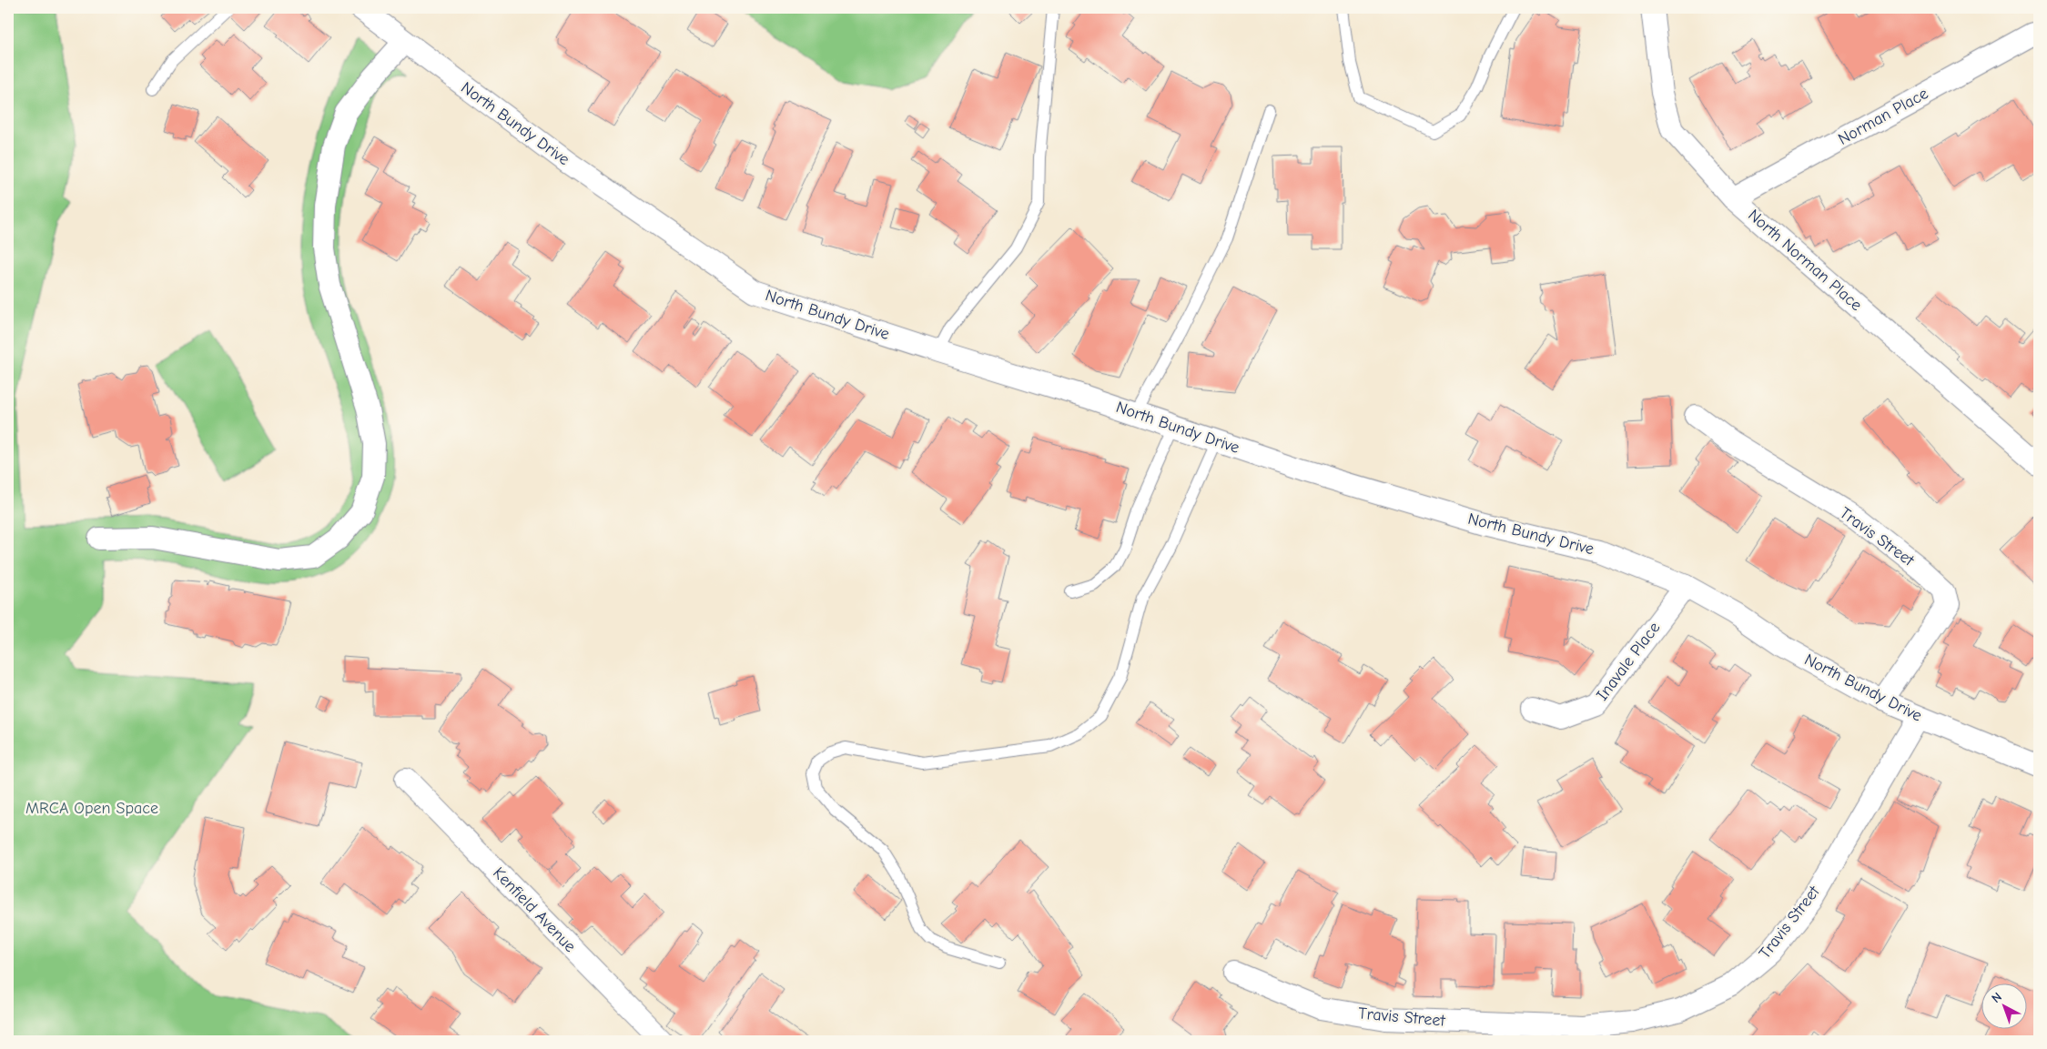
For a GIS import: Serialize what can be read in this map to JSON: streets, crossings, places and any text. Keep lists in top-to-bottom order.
{
  "streets": {
    "street": [
      "Norman Place",
      "North Bundy Drive",
      "North Norman Place",
      "Travis Street",
      "Inavale Place",
      "Kenfield Avenue"
    ]
  },
  "crossings": [
    ["Norman Place", "North Norman Place"],
    ["North Bundy Drive", "Travis Street"],
    ["North Bundy Drive", "Inavale Place"]
  ],
  "parks": ["MRCA Open Space"],
  "north": "top left"
}
